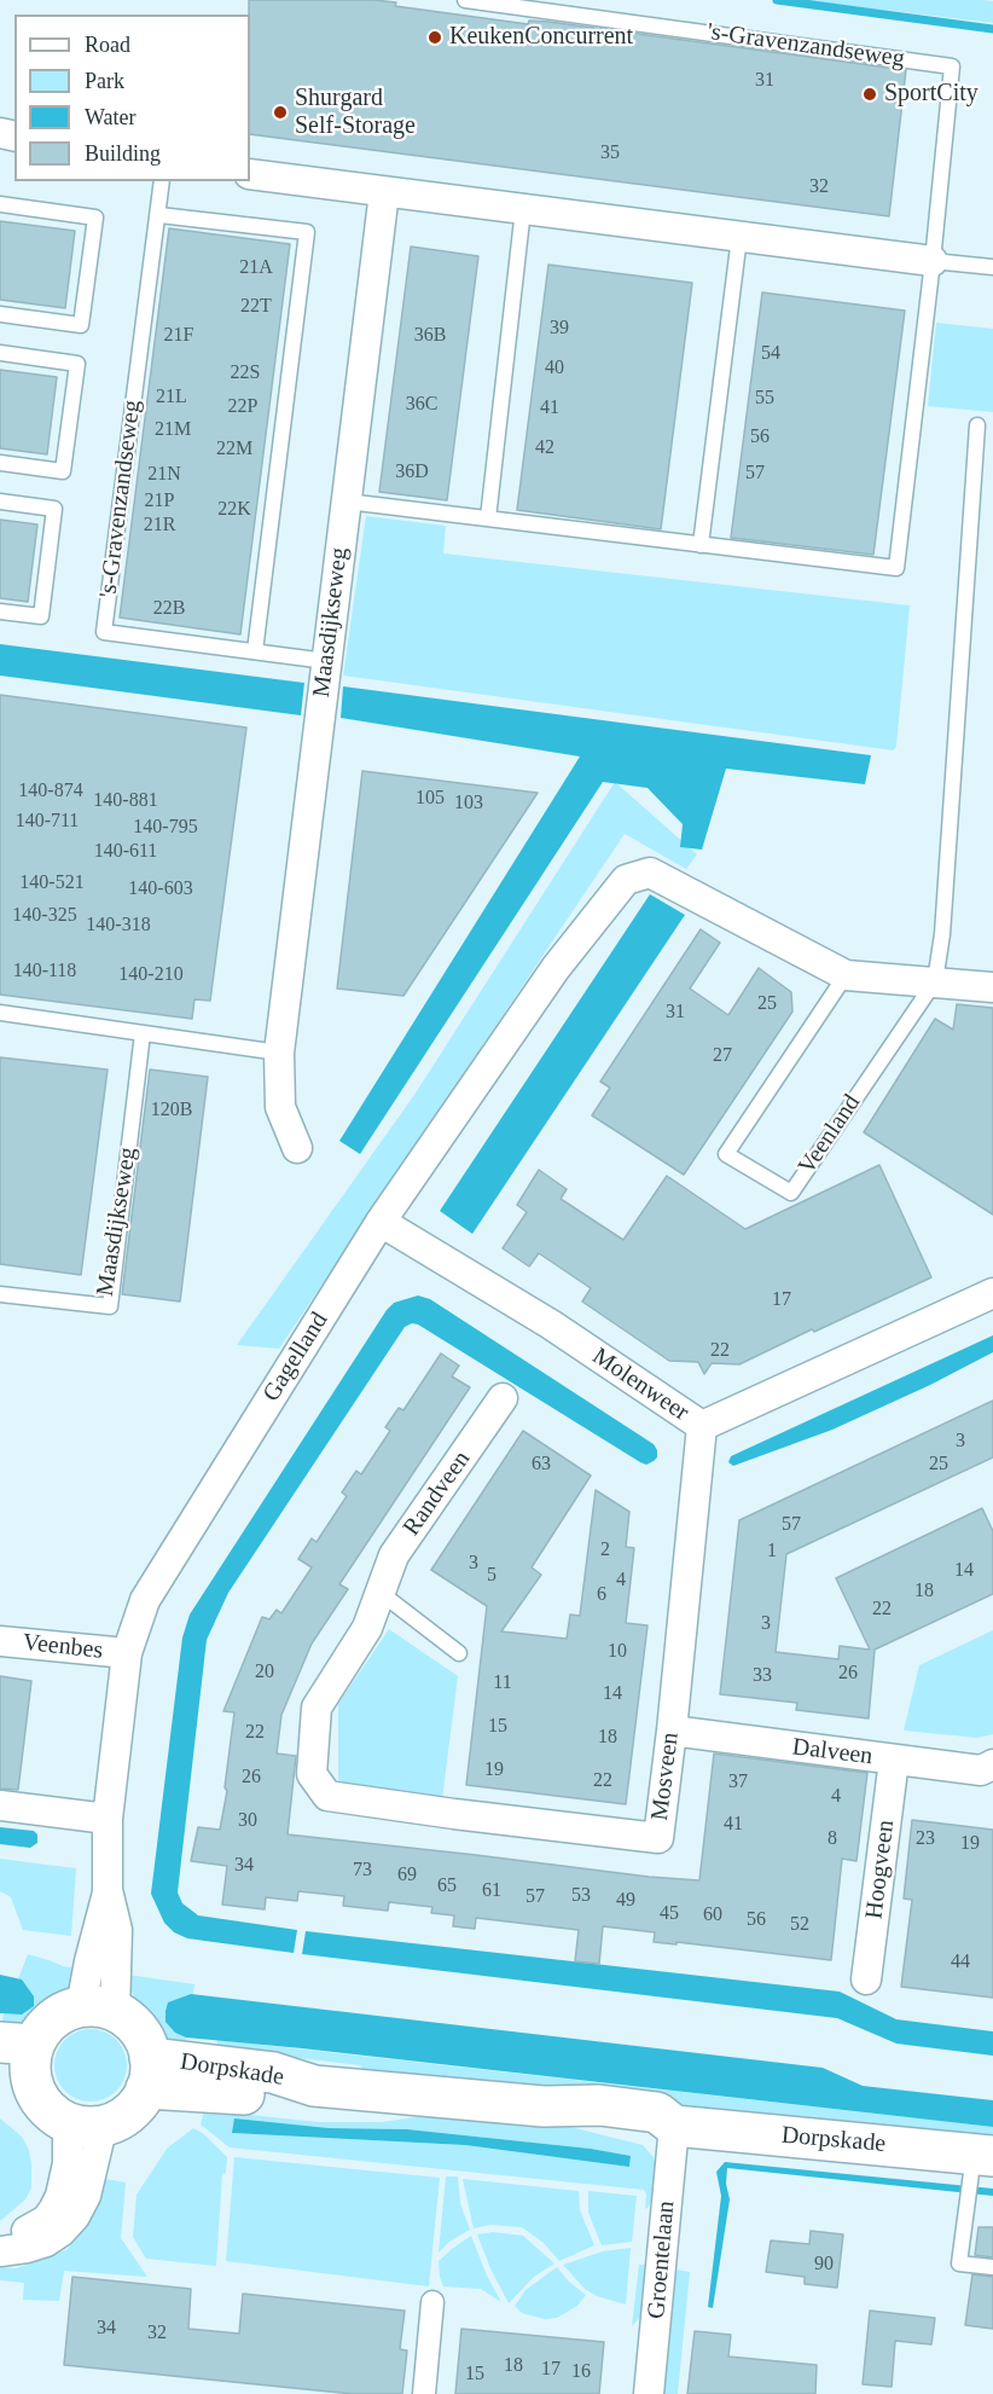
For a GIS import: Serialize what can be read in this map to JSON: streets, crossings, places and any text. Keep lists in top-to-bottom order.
{
  "streets": {
    "main road": ["Dorpskade"],
    "street": [
      "Maasdijkseweg",
      "Gagelland",
      "Molenweer",
      "Randveen",
      "Veenbes",
      "Dalveen",
      "Mosveen",
      "Hoogveen",
      "Groentelaan"
    ],
    "lane": ["'s-Gravenzandseweg", "Veenland"]
  },
  "crossings": [
    ["'s-Gravenzandseweg", "Maasdijkseweg"],
    ["Veenland", "Gagelland"],
    ["Gagelland", "Molenweer"],
    ["Gagelland", "Veenbes"],
    ["Gagelland", "Dorpskade"],
    ["Molenweer", "Mosveen"],
    ["Randveen", "Mosveen"],
    ["Dalveen", "Mosveen"],
    ["Dalveen", "Hoogveen"],
    ["Dorpskade", "Groentelaan"]
  ],
  "places": ["KeukenConcurrent", "SportCity", "Shurgard Self-Storage"],
  "house_numbers": [
    "31",
    "35",
    "32",
    "21A",
    "22T",
    "39",
    "21F",
    "36B",
    "54",
    "40",
    "22S",
    "21L",
    "55",
    "36C",
    "22P",
    "41",
    "21M",
    "56",
    "42",
    "22M",
    "36D",
    "57",
    "21N",
    "21P",
    "22K",
    "21R",
    "22B",
    "140-874",
    "105",
    "140-881",
    "103",
    "140-711",
    "140-795",
    "140-611",
    "140-521",
    "140-603",
    "140-325",
    "140-318",
    "140-118",
    "140-210",
    "25",
    "31",
    "27",
    "120B",
    "17",
    "22",
    "3",
    "63",
    "25",
    "57",
    "2",
    "1",
    "3",
    "14",
    "5",
    "4",
    "18",
    "6",
    "22",
    "3",
    "10",
    "20",
    "26",
    "33",
    "11",
    "14",
    "15",
    "22",
    "18",
    "19",
    "26",
    "22",
    "37",
    "4",
    "30",
    "41",
    "8",
    "23",
    "19",
    "34",
    "73",
    "69",
    "65",
    "61",
    "53",
    "57",
    "49",
    "45",
    "60",
    "56",
    "52",
    "44",
    "90",
    "34",
    "32",
    "18",
    "17",
    "16",
    "15"
  ],
  "legend": [
    "Road",
    "Park",
    "Water",
    "Building"
  ]
}
